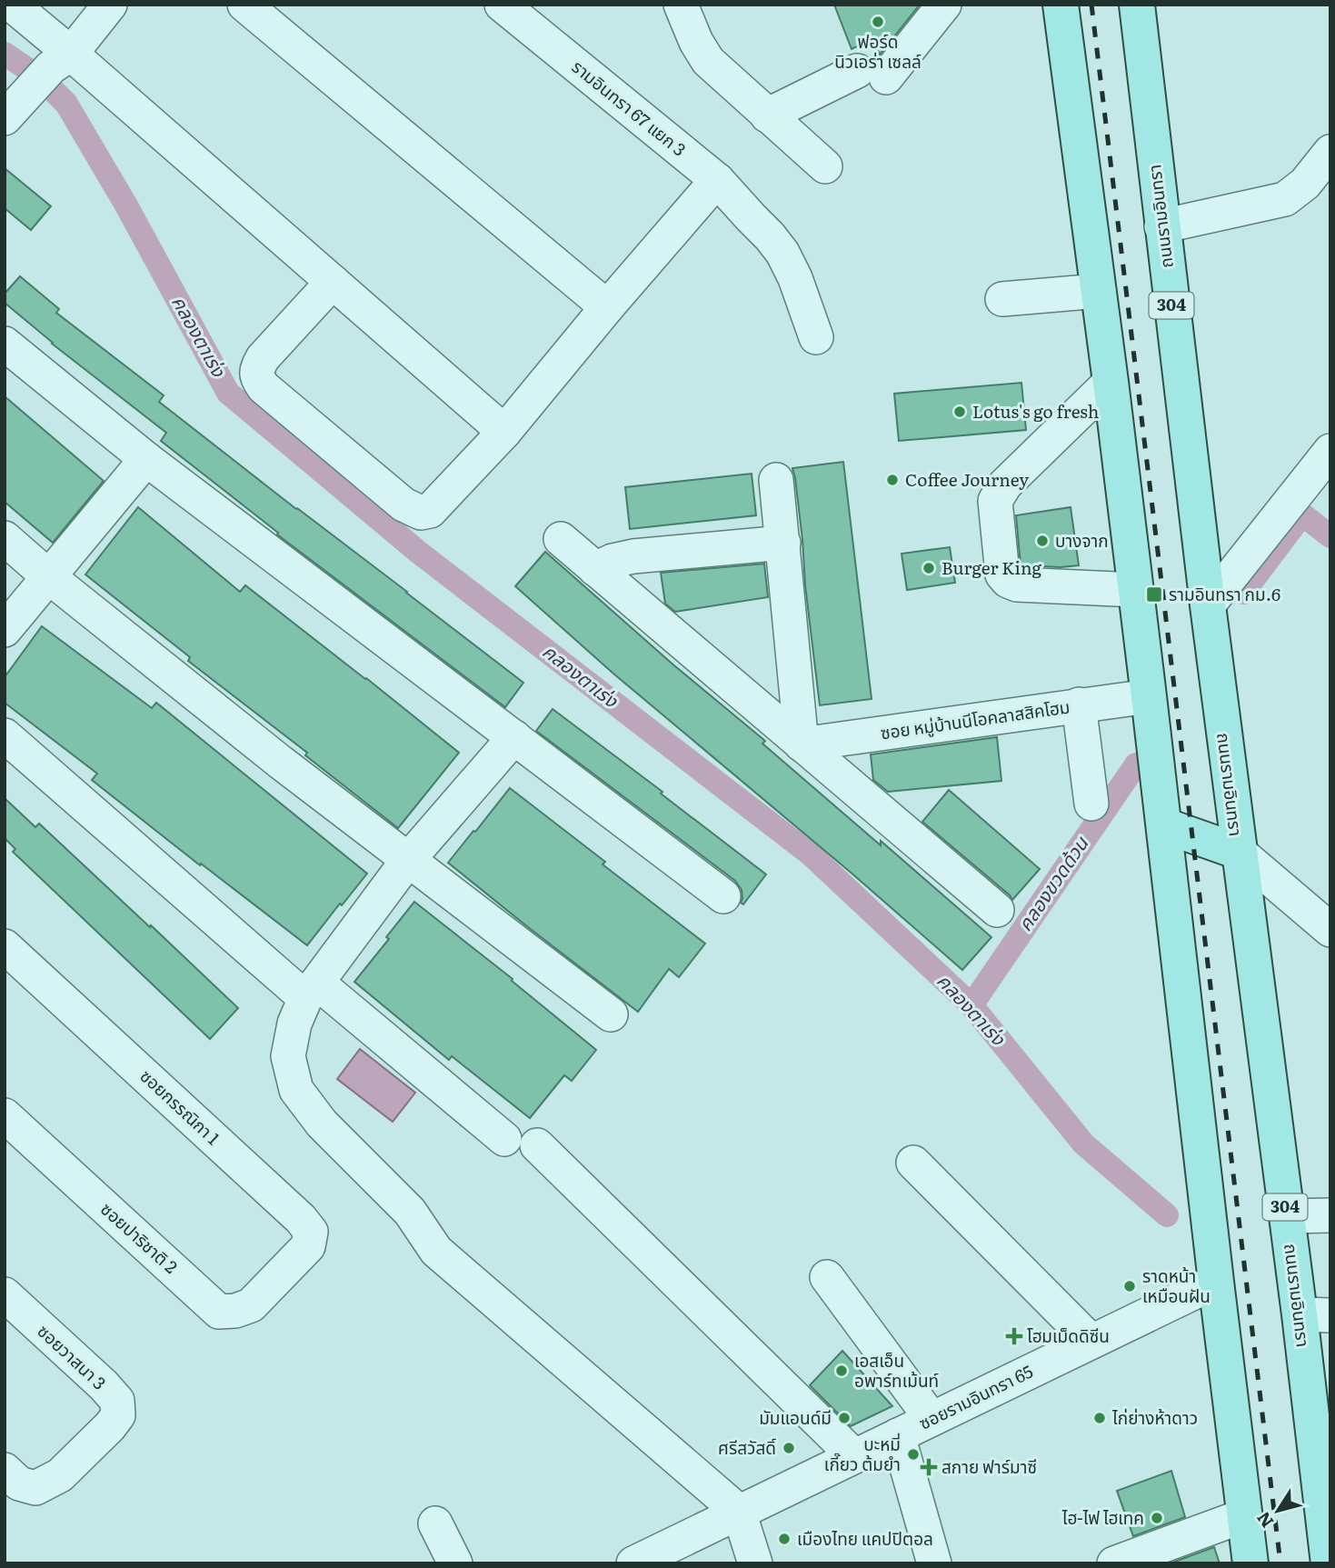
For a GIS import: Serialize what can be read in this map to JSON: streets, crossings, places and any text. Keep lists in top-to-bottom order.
{
  "streets": {
    "main road": ["ถนนรามอินทรา", "304"],
    "street": [
      "รามอินทรา 67 แยก 3",
      "ซอย หมู่บ้านนีโอคลาสสิคโฮม",
      "ซอยกรรณิกา 1",
      "ซอยปาริชาติ 2",
      "ซอยวาสนา 3",
      "ซอยรามอินทรา 65"
    ]
  },
  "crossings": [
    ["ซอยกรรณิกา 1", "ซอยปาริชาติ 2"]
  ],
  "water": ["คลองตาเร่ง", "คลองขวดด้วน"],
  "places": {
    "other": [
      "ฟอร์ด นิวเอร่า เซลล์",
      "Lotus's go fresh",
      "Coffee Journey",
      "บางจาก",
      "Burger King",
      "ราดหน้า เหมือนฝัน",
      "เอสเอ็น อพาร์ทเม้นท์",
      "มัมแอนด์มี",
      "ไก่ย่างห้าดาว",
      "ศรีสวัสดิ์",
      "บะหมี่ เกี๊ยว ต้มยำ",
      "ไฮ-ไฟ ไฮเทค",
      "เมืองไทย แคปปิตอล"
    ],
    "transit": ["รามอินทรา กม.6"],
    "health": ["โฮมเม็ดดิซีน", "สกาย ฟาร์มาซี"]
  },
  "north": "bottom left"
}
